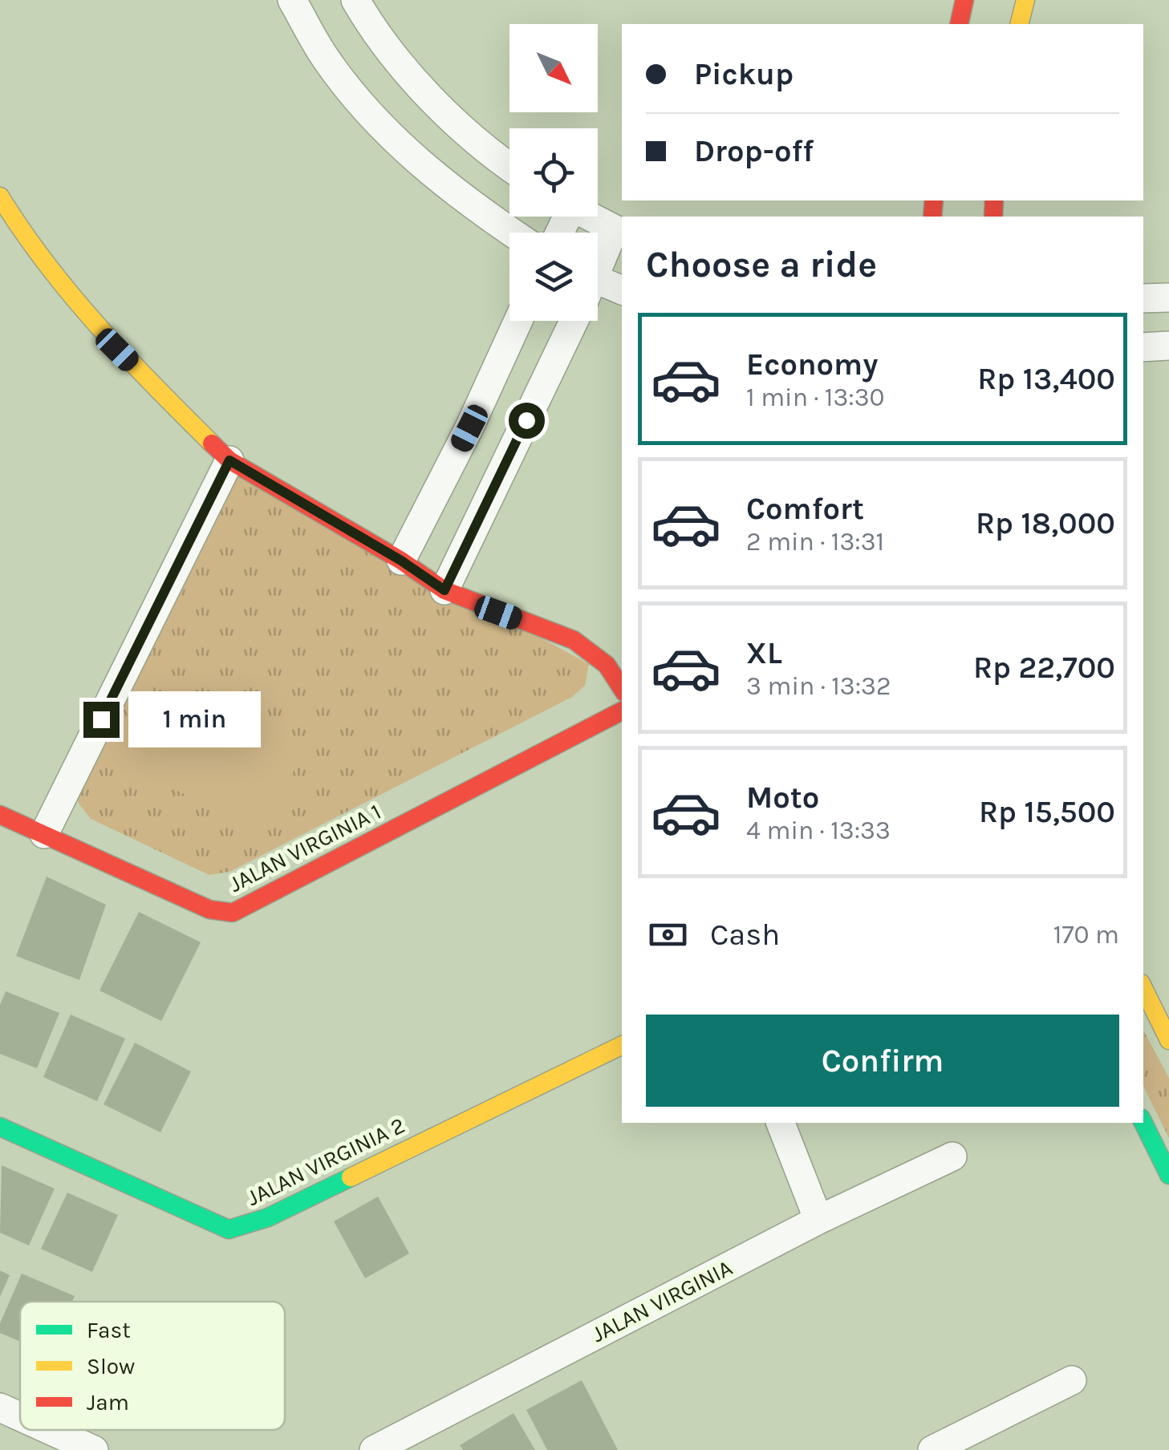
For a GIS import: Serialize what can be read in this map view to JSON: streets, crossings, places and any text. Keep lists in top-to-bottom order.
{
  "streets": {
    "street": ["JALAN VIRGINIA 1", "JALAN VIRGINIA 2", "JALAN VIRGINIA"]
  },
  "legend": ["Fast", "Slow", "Jam"],
  "north": "bottom right",
  "page": {
    "banner": ["Pickup", "Drop-off"],
    "heading": "Choose a ride",
    "list": [
      {
        "name": "Economy",
        "note": "1 min · 13:30",
        "value": "Rp 13,400"
      },
      {
        "name": "Comfort",
        "note": "2 min · 13:31",
        "value": "Rp 18,000"
      },
      {
        "name": "XL",
        "note": "3 min · 13:32",
        "value": "Rp 22,700"
      },
      {
        "name": "Moto",
        "note": "4 min · 13:33",
        "value": "Rp 15,500"
      }
    ],
    "bubble": "1 min",
    "pay": ["Cash", "170 m"],
    "buttons": "Confirm"
  }
}
